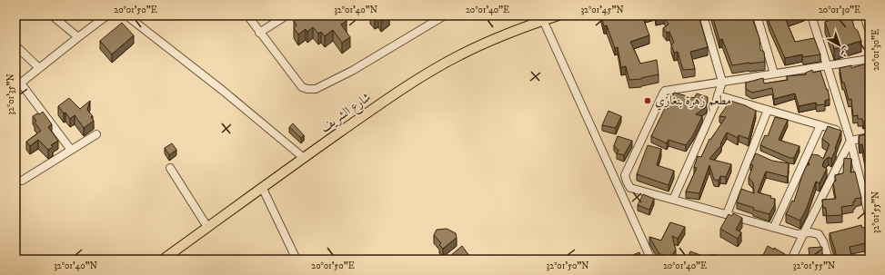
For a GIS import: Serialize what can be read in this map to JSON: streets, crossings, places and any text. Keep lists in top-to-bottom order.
{
  "streets": {
    "main road": ["شارع الشريف"]
  },
  "places": ["مطعم زهرة بنغازي"],
  "north": "bottom right",
  "coordinates": [
    "20°01'50\"E",
    "32°01'40\"N",
    "20°01'40\"E",
    "32°01'45\"N",
    "20°01'30\"E",
    "32°01'35\"N",
    "32°01'55\"N",
    "32°01'50\"N"
  ]
}
